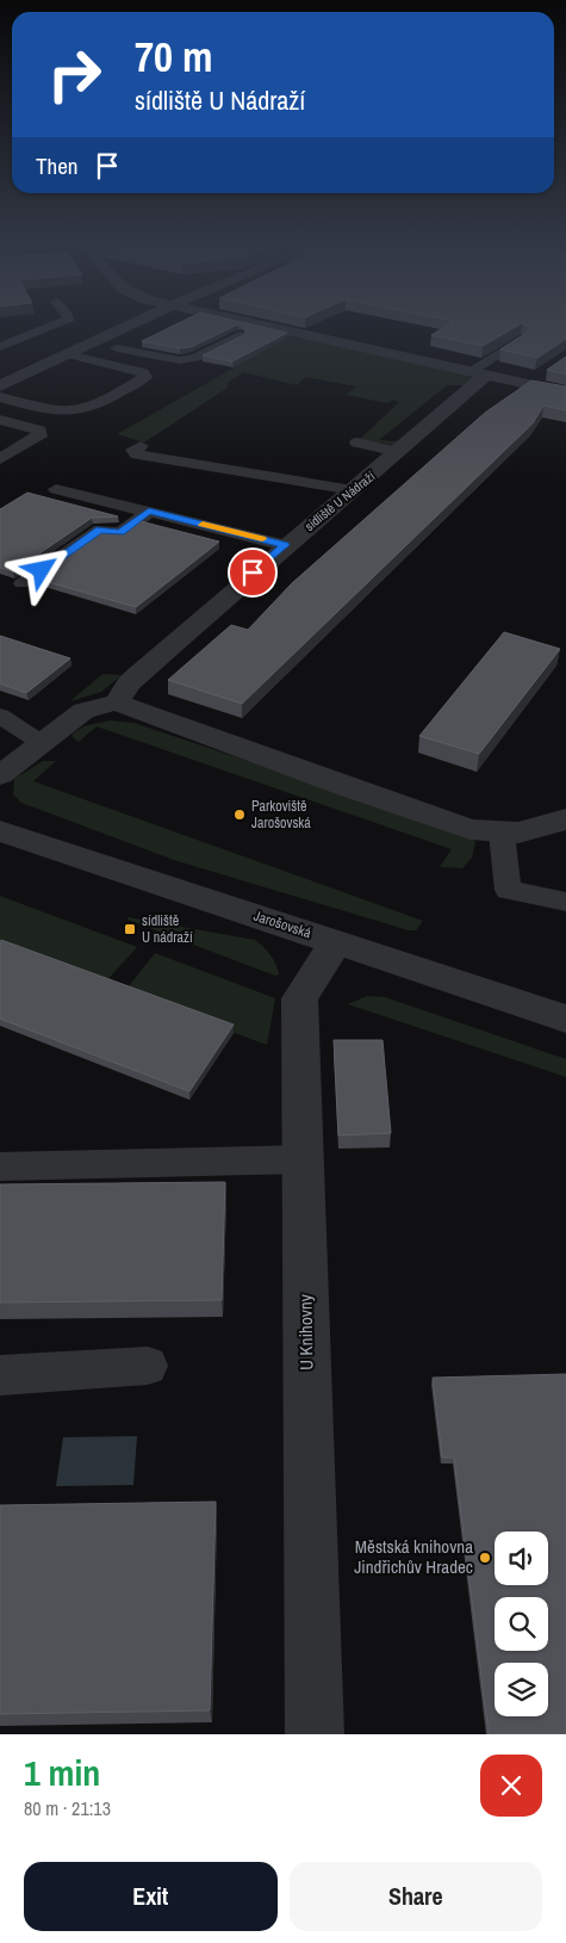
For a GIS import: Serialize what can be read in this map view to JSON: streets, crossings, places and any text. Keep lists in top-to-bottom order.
{
  "streets": {
    "street": ["sídliště U Nádraží", "Jarošovská", "U Knihovny"]
  },
  "crossings": [
    ["Jarošovská", "U Knihovny"]
  ],
  "places": {
    "other": ["Parkoviště Jarošovská", "Městská knihovna Jindřichův Hradec"],
    "transit": ["sídliště U nádraží"]
  },
  "page": {
    "turn": ["70 m", "sídliště U Nádraží"],
    "then": "Then",
    "heading": ["1 min", "80 m · 21:13"],
    "buttons": ["Exit", "Share"]
  }
}
